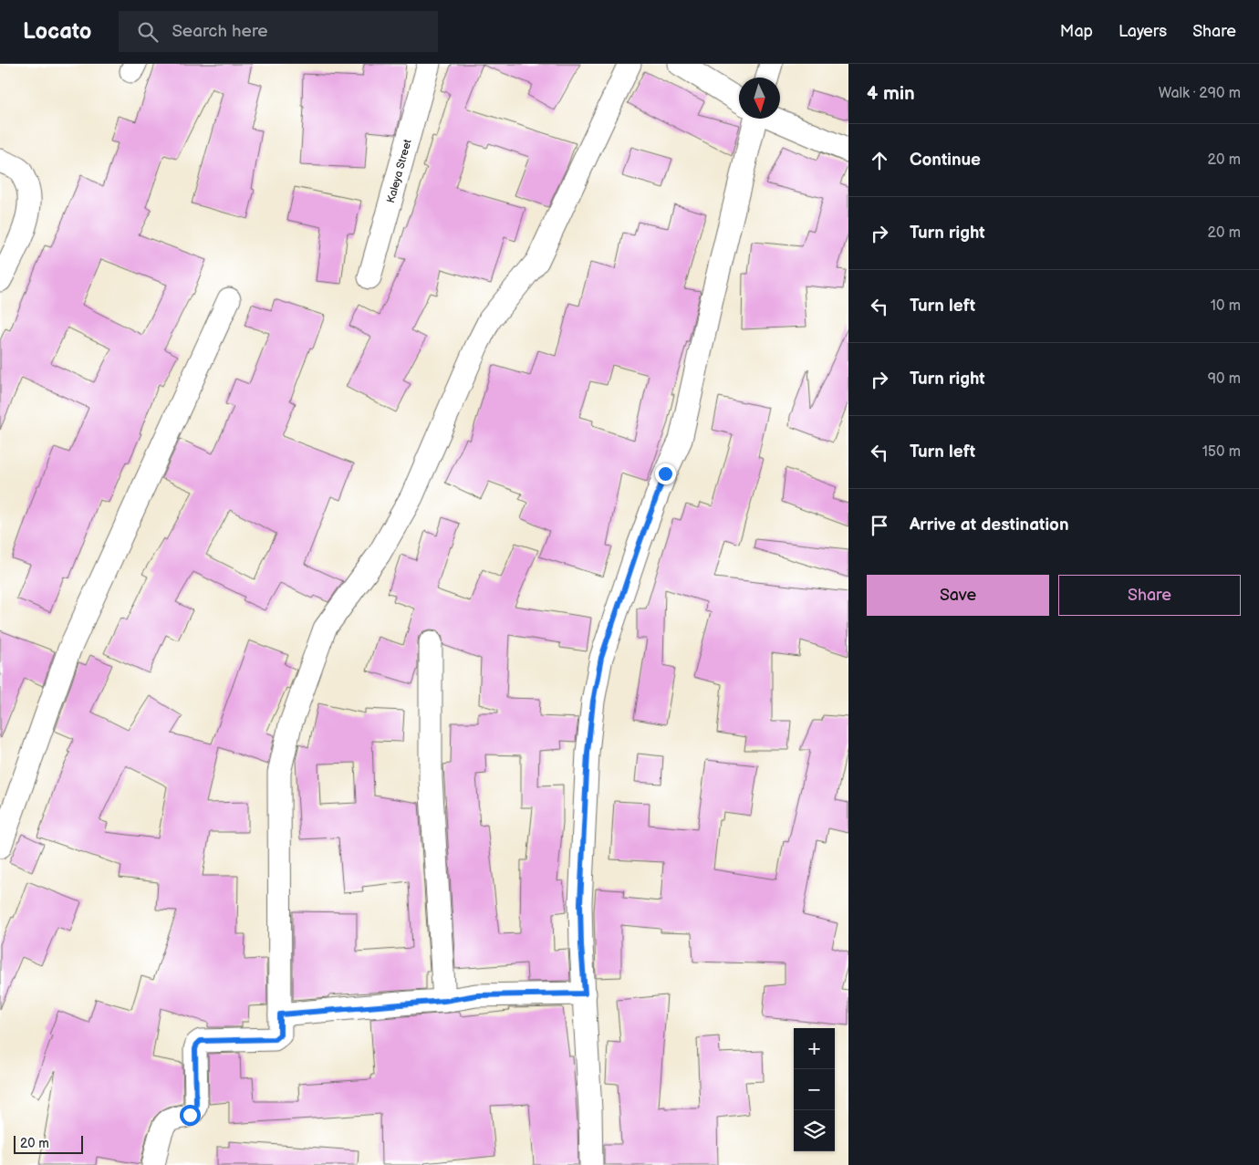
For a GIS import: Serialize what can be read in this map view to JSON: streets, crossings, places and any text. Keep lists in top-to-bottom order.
{
  "streets": {
    "street": ["Kaleya Street"]
  },
  "scale_bar": "20 m",
  "north": "bottom",
  "page": {
    "header": "Locato",
    "search": "Search here",
    "nav": ["Map", "Layers", "Share"],
    "heading": ["4 min", "Walk · 290 m"],
    "list": [
      ["Continue", "20 m"],
      ["Turn right", "20 m"],
      ["Turn left", "10 m"],
      ["Turn right", "90 m"],
      ["Turn left", "150 m"],
      "Arrive at destination"
    ],
    "buttons": ["Save", "Share"],
    "map_buttons": ["+", "−"],
    "scale": "20 m"
  }
}
